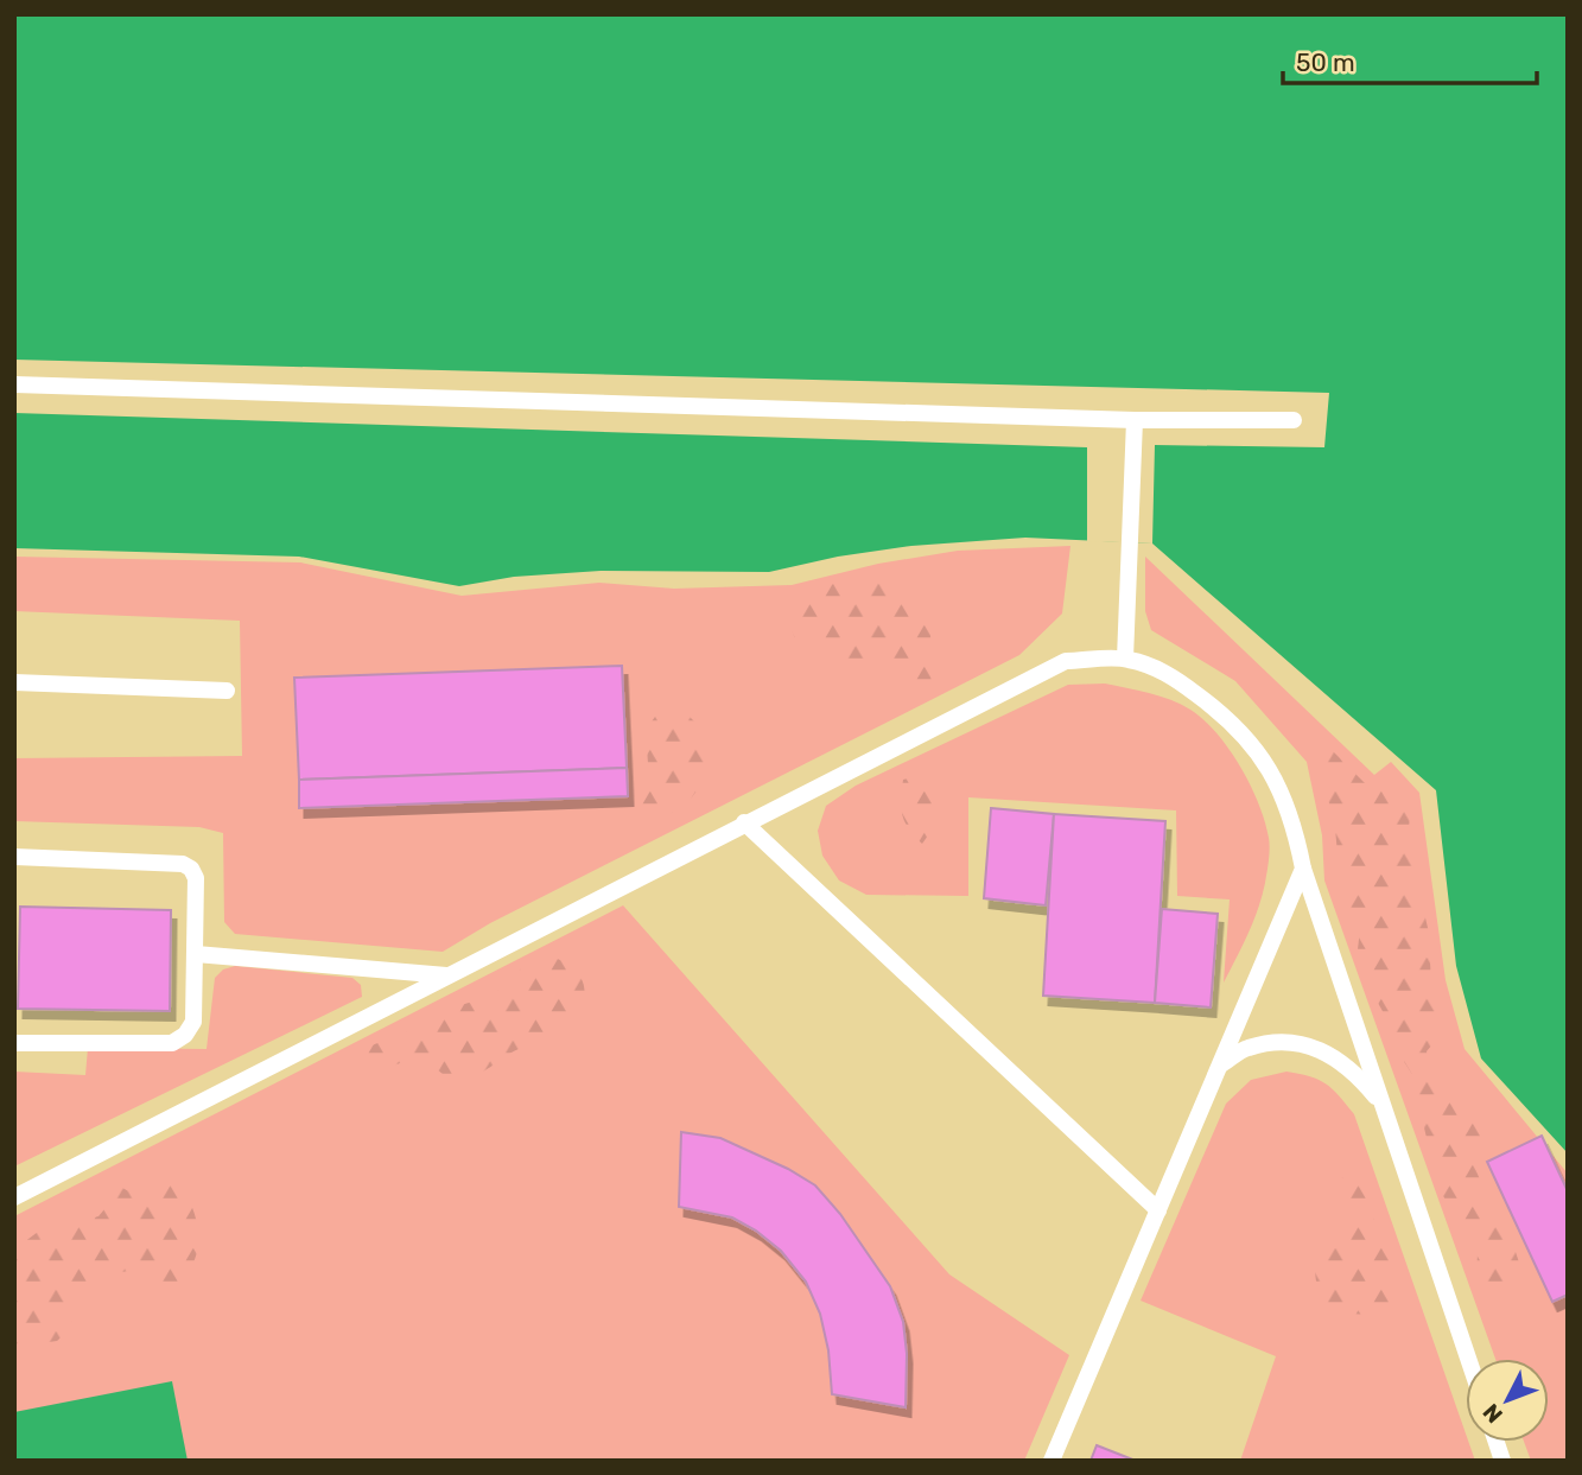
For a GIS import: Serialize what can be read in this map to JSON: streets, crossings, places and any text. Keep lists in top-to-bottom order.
{
  "scale_bar": "50 m",
  "north": "bottom left"
}
